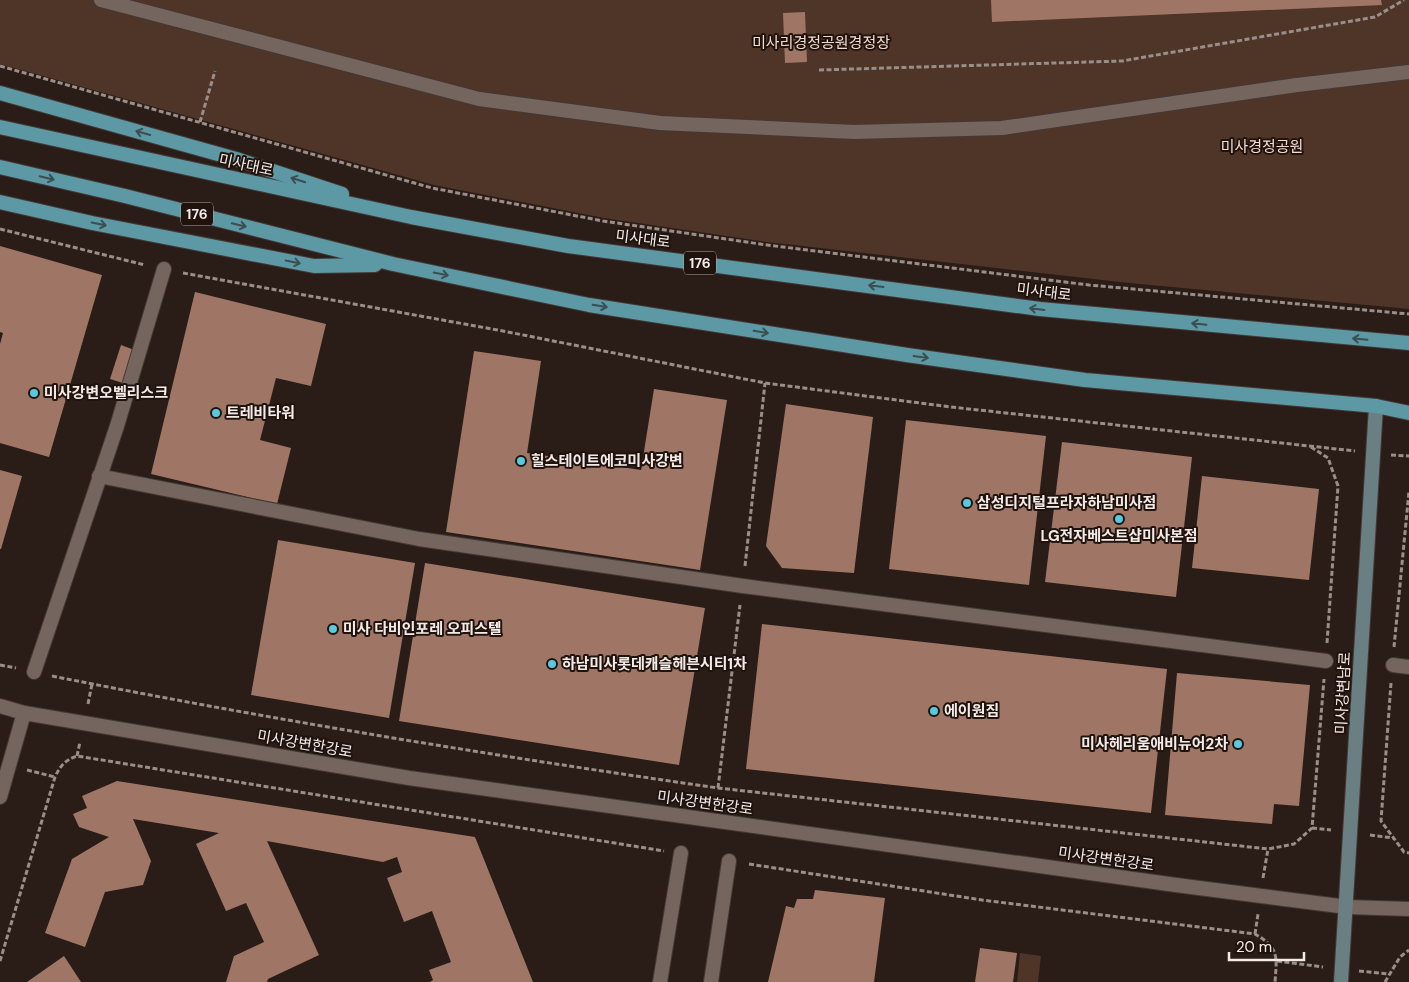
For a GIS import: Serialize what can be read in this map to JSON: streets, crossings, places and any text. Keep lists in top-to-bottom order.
{
  "streets": {
    "main road": ["미사대로", "176", "미사강변남로"],
    "street": ["미사강변한강로"]
  },
  "crossings": [
    ["176", "미사강변남로"],
    ["미사강변남로", "미사강변한강로"]
  ],
  "parks": ["미사리경정공원경정장", "미사경정공원"],
  "places": [
    "미사강변오벨리스크",
    "트레비타워",
    "힐스테이트에코미사강변",
    "삼성디지털프라자하남미사점",
    "LG전자베스트샵미사본점",
    "미사 다비인포레 오피스텔",
    "하남미사롯데캐슬헤븐시티1차",
    "에이원짐",
    "미사헤리움애비뉴어2차"
  ],
  "scale_bar": "20 m"
}
